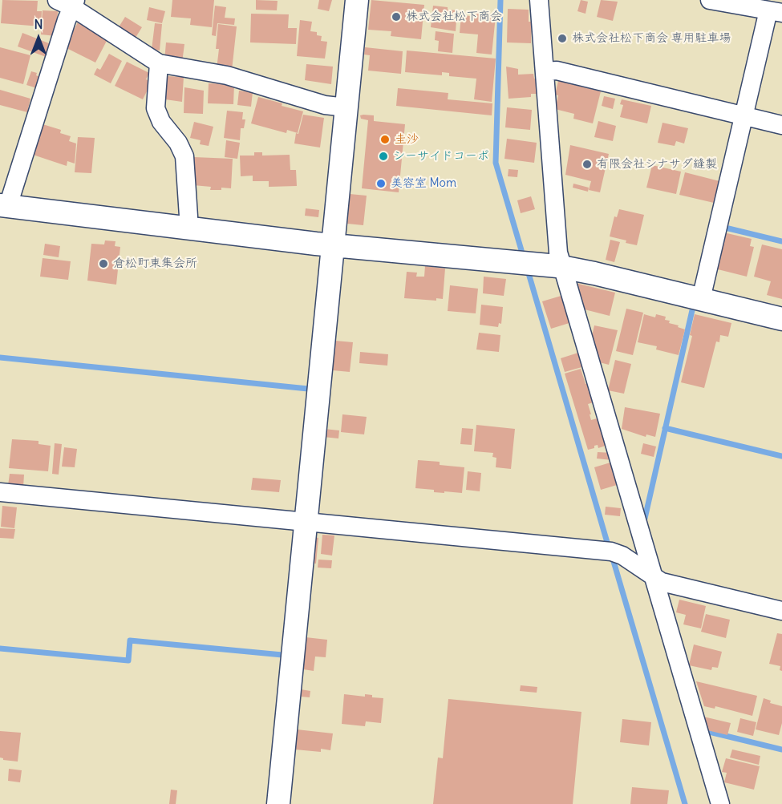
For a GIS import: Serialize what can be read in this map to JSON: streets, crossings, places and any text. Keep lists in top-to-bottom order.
{
  "places": [
    "株式会社松下商会",
    "株式会社松下商会 専用駐車場",
    "圭沙",
    "シーサイドコーポ",
    "有限会社シナサダ縫製",
    "美容室 Mom",
    "倉松町東集会所"
  ],
  "north": "top"
}
